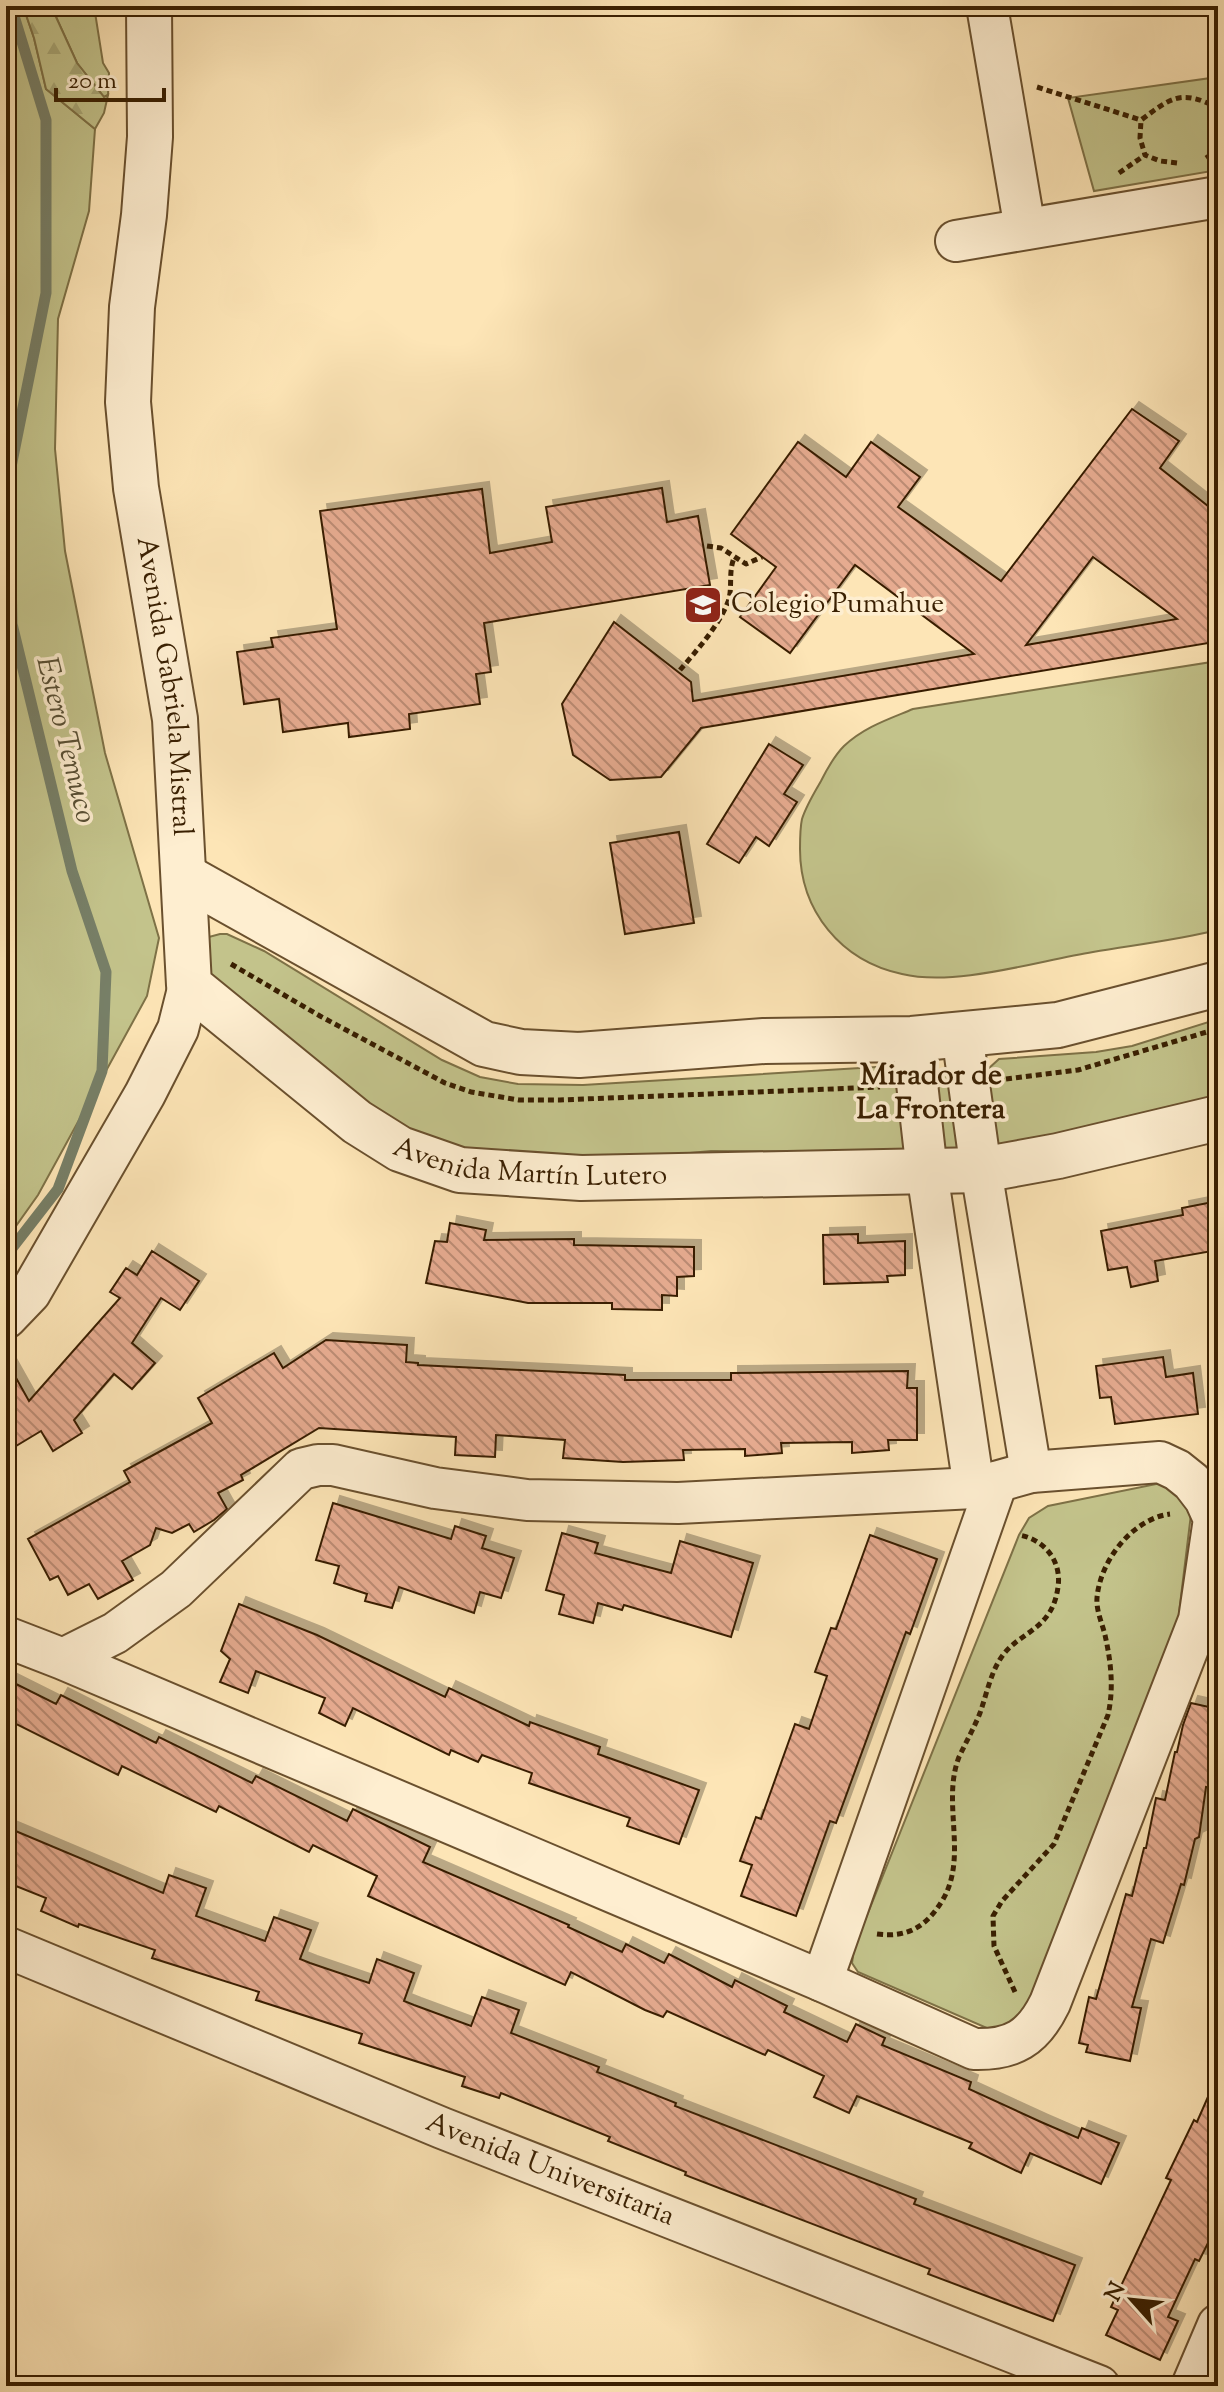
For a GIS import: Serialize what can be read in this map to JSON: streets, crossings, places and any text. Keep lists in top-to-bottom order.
{
  "streets": {
    "street": ["Avenida Gabriela Mistral", "Avenida Martín Lutero", "Avenida Universitaria"]
  },
  "crossings": [
    ["Avenida Gabriela Mistral", "Avenida Martín Lutero"]
  ],
  "districts": ["Mirador de La Frontera"],
  "water": ["Estero Temuco"],
  "places": {
    "school or university": ["Colegio Pumahue"]
  },
  "scale_bar": "20 m",
  "north": "top left"
}
